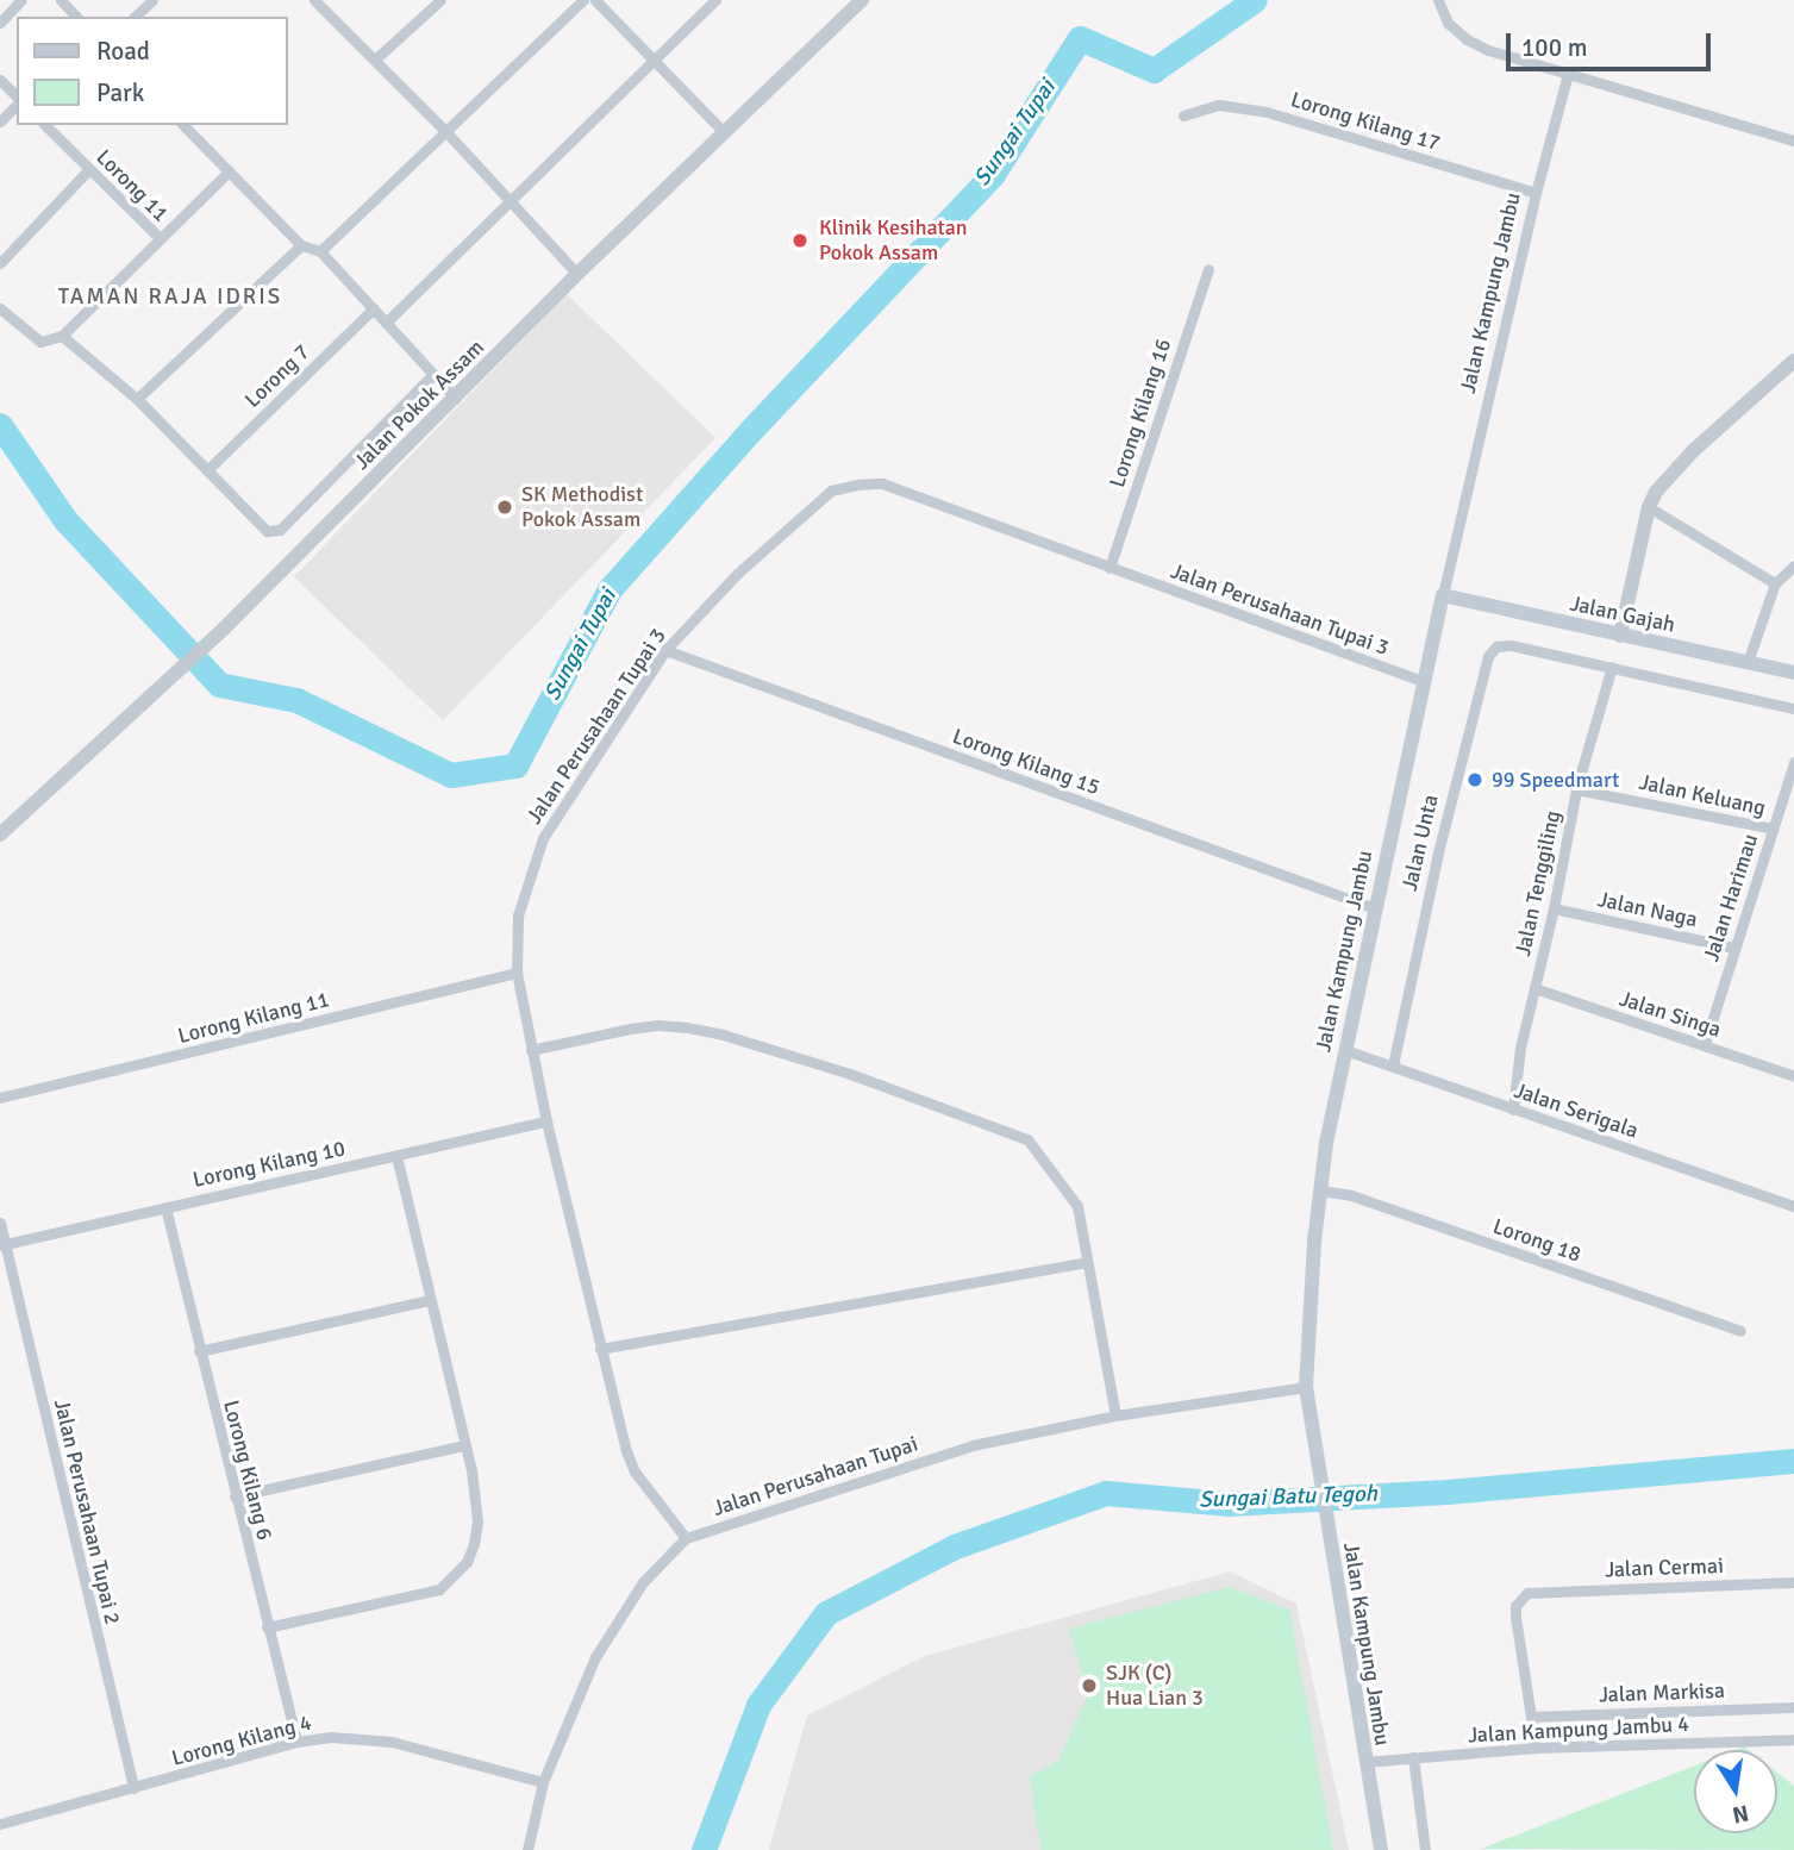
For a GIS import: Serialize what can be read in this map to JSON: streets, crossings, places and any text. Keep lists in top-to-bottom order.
{
  "streets": {
    "main road": ["Jalan Kampung Jambu", "Jalan Gajah"],
    "street": [
      "Lorong Kilang 17",
      "Lorong 11",
      "Lorong 7",
      "Jalan Pokok Assam",
      "Lorong Kilang 16",
      "Jalan Perusahaan Tupai 3",
      "Lorong Kilang 15",
      "Jalan Keluang",
      "Jalan Unta",
      "Jalan Tenggiling",
      "Jalan Harimau",
      "Jalan Naga",
      "Jalan Singa",
      "Lorong Kilang 11",
      "Jalan Serigala",
      "Lorong Kilang 10",
      "Lorong 18",
      "Lorong Kilang 6",
      "Jalan Perusahaan Tupai",
      "Jalan Perusahaan Tupai 2",
      "Jalan Cermai",
      "Jalan Markisa",
      "Jalan Kampung Jambu 4",
      "Lorong Kilang 4"
    ]
  },
  "crossings": [
    ["Lorong Kilang 17", "Jalan Kampung Jambu"],
    ["Jalan Kampung Jambu", "Jalan Perusahaan Tupai 3"],
    ["Jalan Kampung Jambu", "Jalan Gajah"],
    ["Jalan Kampung Jambu", "Lorong Kilang 15"],
    ["Jalan Kampung Jambu", "Jalan Serigala"],
    ["Jalan Kampung Jambu", "Lorong 18"],
    ["Jalan Kampung Jambu", "Jalan Perusahaan Tupai"],
    ["Jalan Kampung Jambu", "Jalan Kampung Jambu 4"],
    ["Lorong Kilang 16", "Jalan Perusahaan Tupai 3"],
    ["Jalan Perusahaan Tupai 3", "Lorong Kilang 15"],
    ["Jalan Perusahaan Tupai 3", "Lorong Kilang 11"],
    ["Jalan Perusahaan Tupai 3", "Lorong Kilang 10"],
    ["Jalan Perusahaan Tupai 3", "Jalan Perusahaan Tupai"],
    ["Jalan Keluang", "Jalan Tenggiling"],
    ["Jalan Keluang", "Jalan Harimau"],
    ["Jalan Unta", "Jalan Tenggiling"],
    ["Jalan Unta", "Jalan Serigala"],
    ["Jalan Tenggiling", "Jalan Naga"],
    ["Jalan Tenggiling", "Jalan Singa"],
    ["Jalan Tenggiling", "Jalan Serigala"],
    ["Jalan Harimau", "Jalan Naga"],
    ["Jalan Harimau", "Jalan Singa"],
    ["Lorong Kilang 10", "Lorong Kilang 6"],
    ["Lorong Kilang 10", "Jalan Perusahaan Tupai 2"],
    ["Lorong Kilang 6", "Lorong Kilang 4"],
    ["Jalan Perusahaan Tupai", "Lorong Kilang 4"],
    ["Jalan Perusahaan Tupai 2", "Lorong Kilang 4"],
    ["Jalan Cermai", "Jalan Markisa"]
  ],
  "districts": ["TAMAN RAJA IDRIS"],
  "water": ["Sungai Tupai", "Sungai Batu Tegoh"],
  "places": [
    "Klinik Kesihatan Pokok Assam",
    "SK Methodist Pokok Assam",
    "99 Speedmart",
    "SJK (C) Hua Lian 3"
  ],
  "legend": ["Road", "Park"],
  "scale_bar": "100 m",
  "north": "bottom"
}
